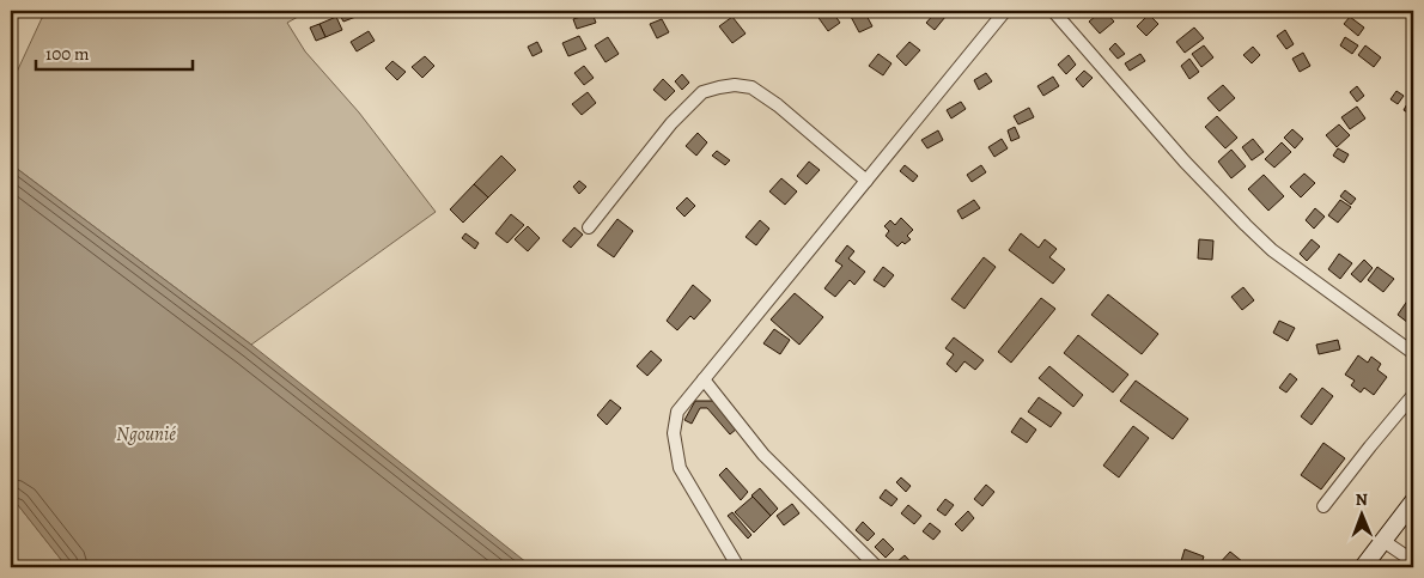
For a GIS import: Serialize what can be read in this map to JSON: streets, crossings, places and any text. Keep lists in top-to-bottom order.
{
  "water": ["Ngounié"],
  "scale_bar": "100 m",
  "north": "top"
}
